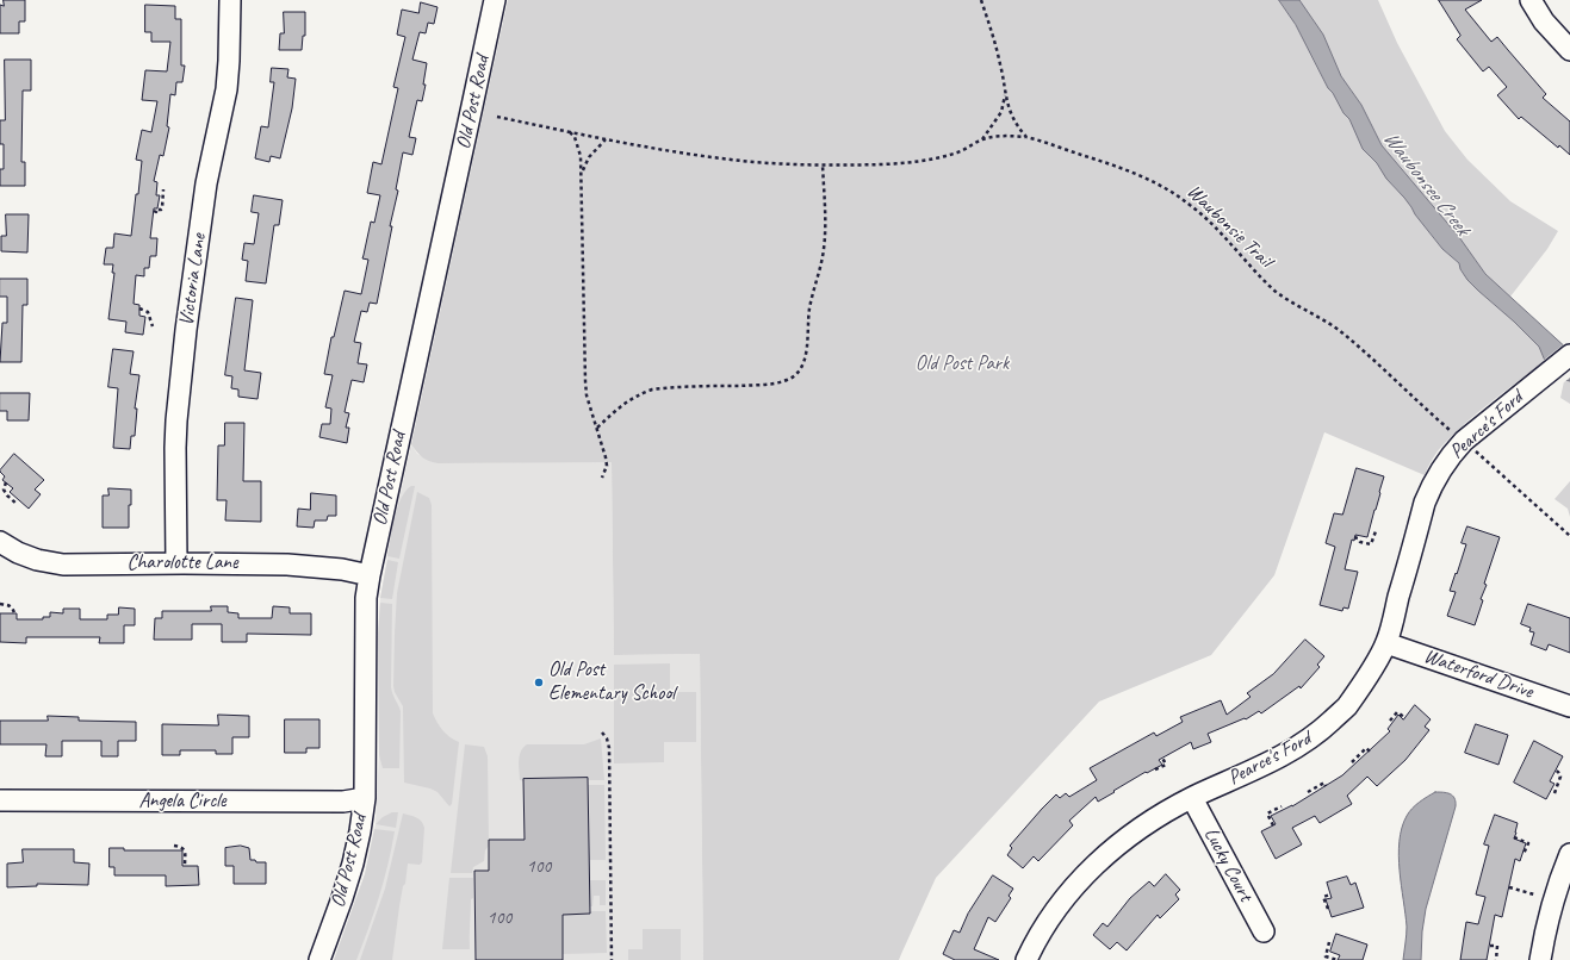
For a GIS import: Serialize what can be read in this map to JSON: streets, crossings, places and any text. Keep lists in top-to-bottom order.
{
  "streets": {
    "street": [
      "Old Post Road",
      "Victoria Lane",
      "Pearce's Ford",
      "Charolotte Lane",
      "Waterford Drive",
      "Angela Circle",
      "Lucky Court"
    ],
    "path": ["Waubonsie Trail"]
  },
  "crossings": [
    ["Old Post Road", "Charolotte Lane"],
    ["Old Post Road", "Angela Circle"],
    ["Victoria Lane", "Charolotte Lane"],
    ["Pearce's Ford", "Waterford Drive"],
    ["Pearce's Ford", "Lucky Court"]
  ],
  "water": ["Waubonsee Creek"],
  "parks": ["Old Post Park"],
  "places": ["Old Post Elementary School"],
  "house_numbers": ["100", "100"]
}
